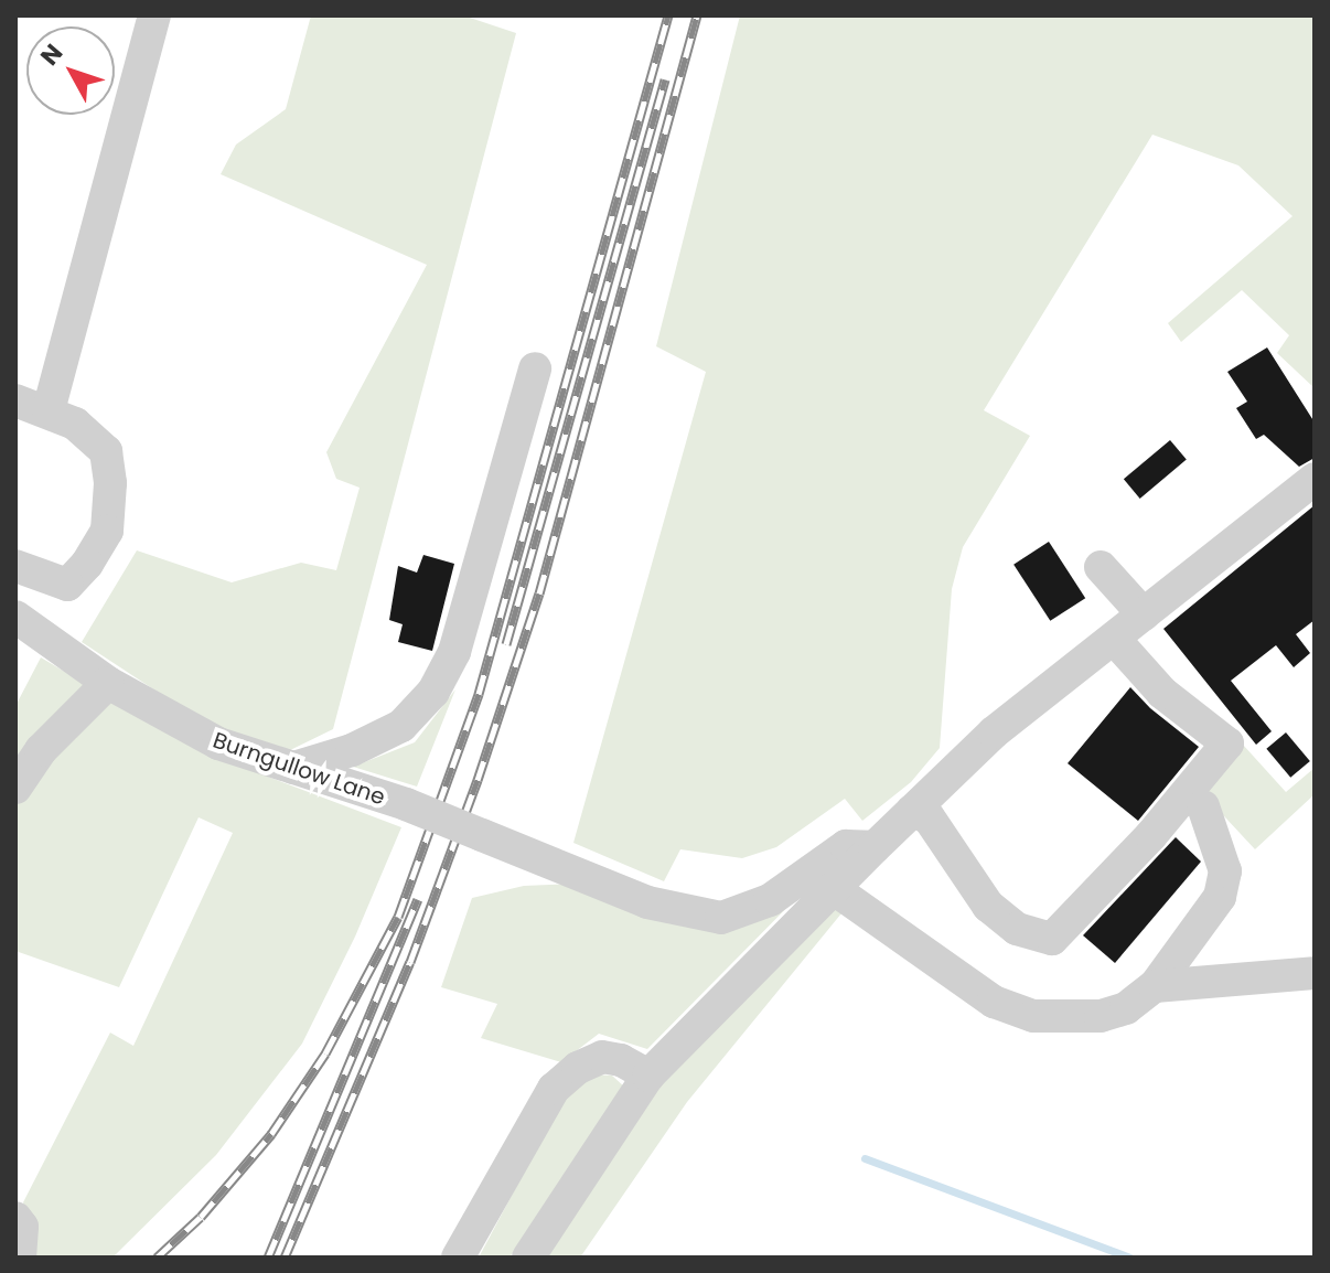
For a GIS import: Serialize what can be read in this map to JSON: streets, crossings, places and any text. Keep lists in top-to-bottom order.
{
  "streets": {
    "street": ["Burngullow Lane"]
  },
  "north": "top left"
}
